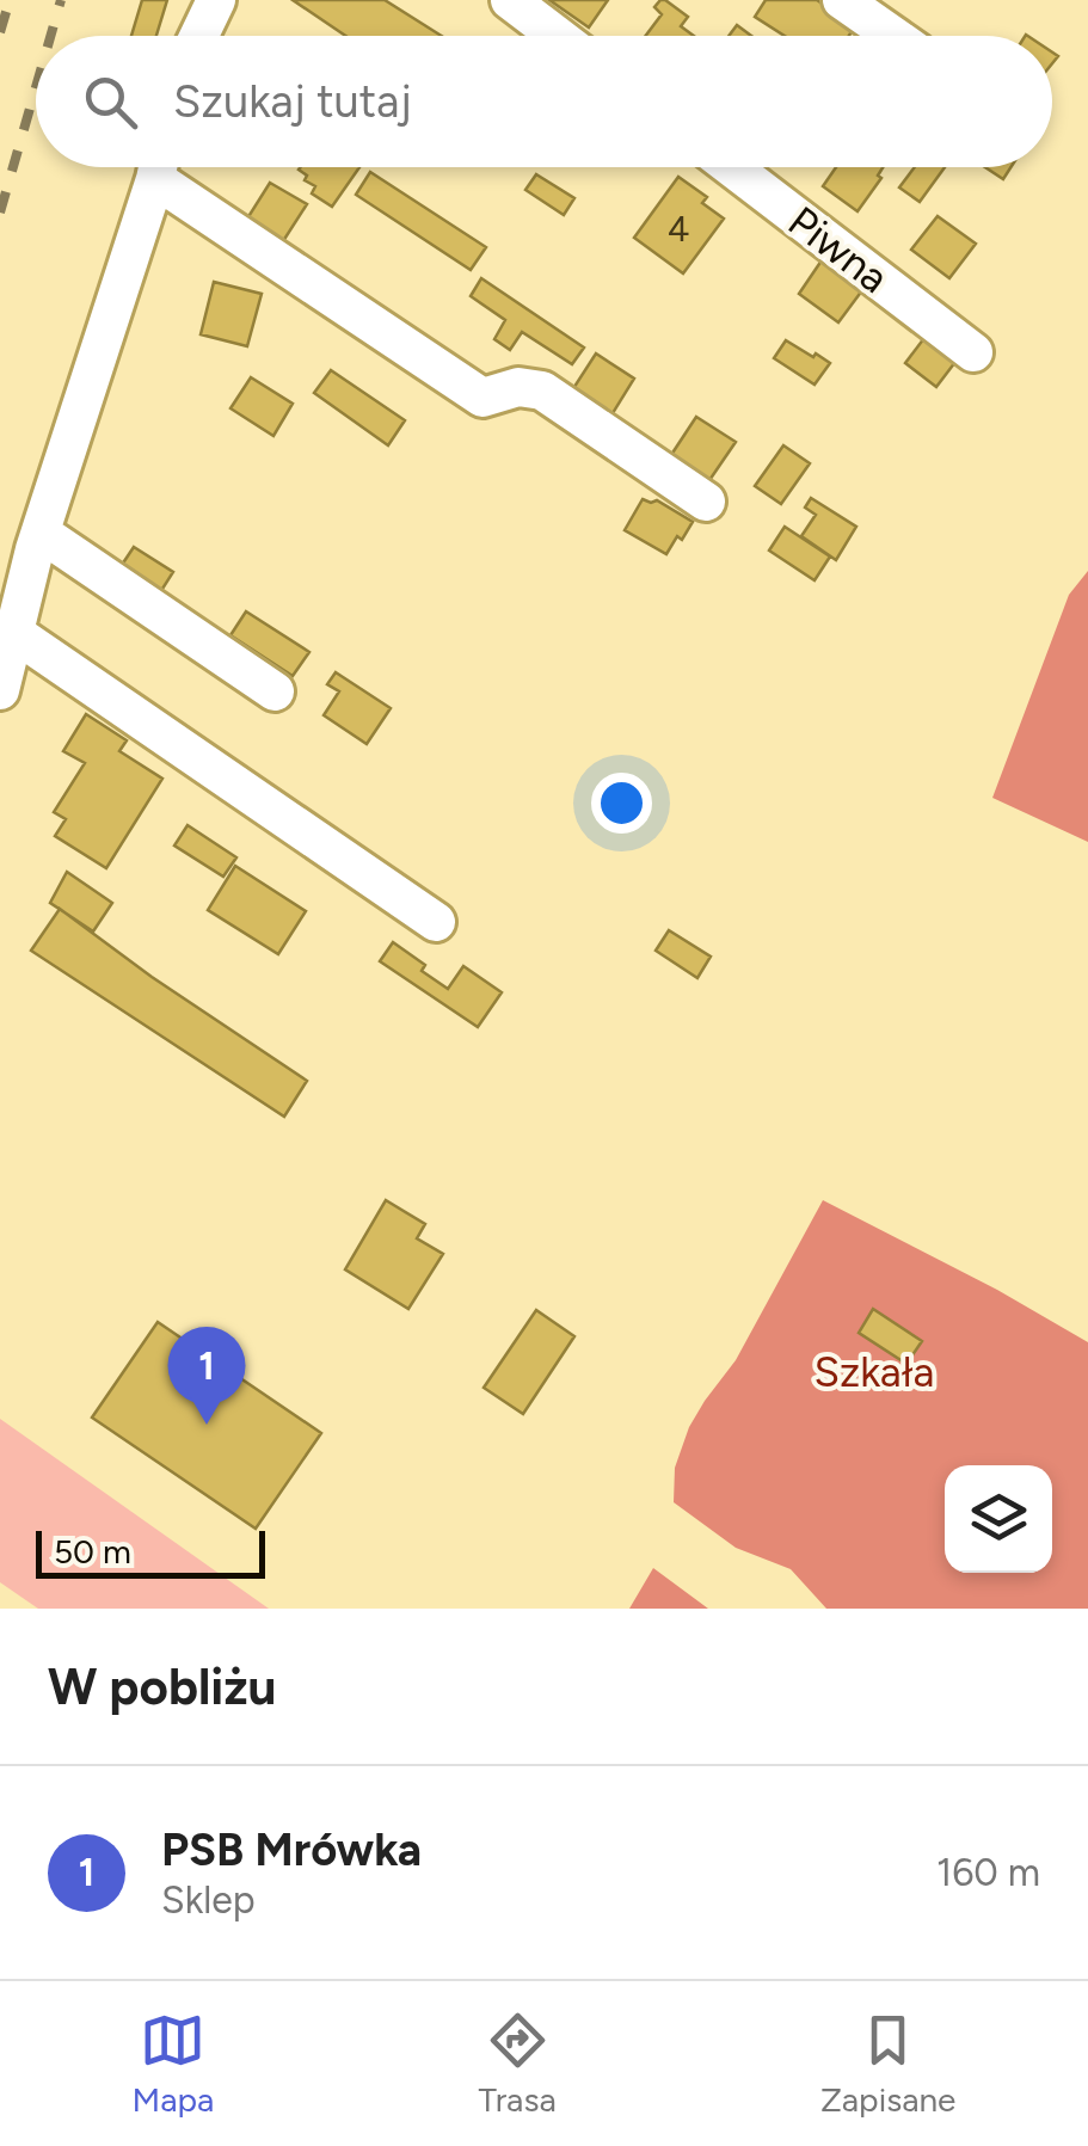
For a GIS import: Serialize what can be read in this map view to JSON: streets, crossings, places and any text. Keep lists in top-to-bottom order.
{
  "streets": {
    "street": ["Piwna"]
  },
  "parks": ["Szkała"],
  "house_numbers": ["4"],
  "scale_bar": "50 m",
  "page": {
    "search": "Szukaj tutaj",
    "pins": "1",
    "scale": "50 m",
    "heading": "W pobliżu",
    "list": [
      {
        "mark": "1",
        "name": "PSB Mrówka",
        "note": "Sklep",
        "value": "160 m"
      }
    ],
    "nav": ["Mapa", "Trasa", "Zapisane"]
  }
}
